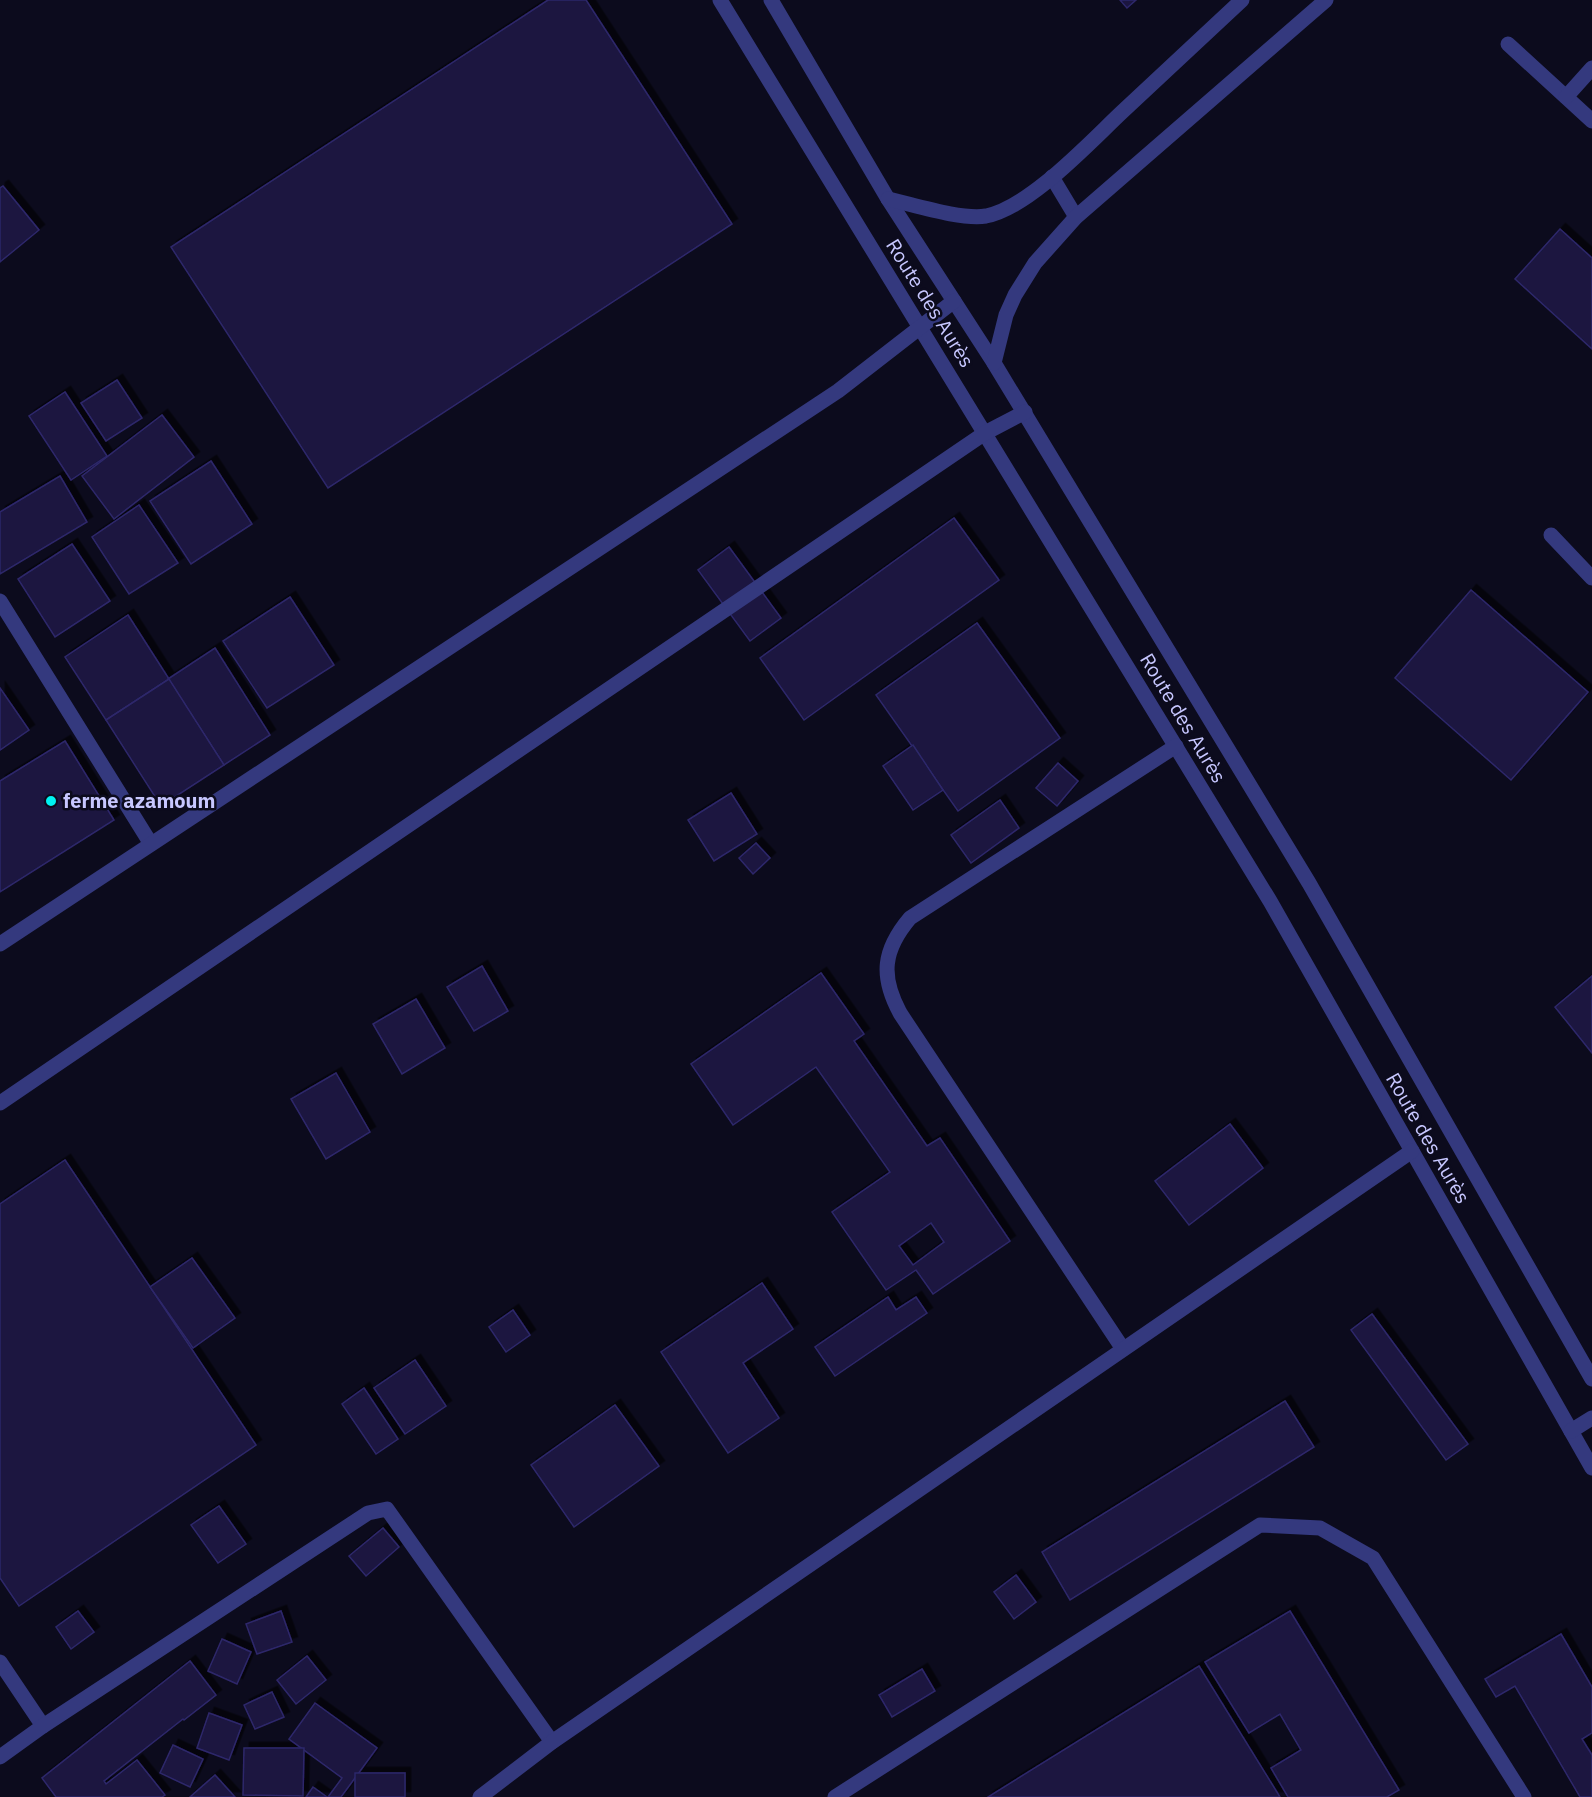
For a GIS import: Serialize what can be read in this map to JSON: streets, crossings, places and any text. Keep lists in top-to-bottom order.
{
  "streets": {
    "street": ["Route des Aurès"]
  },
  "places": ["ferme azamoum"]
}
